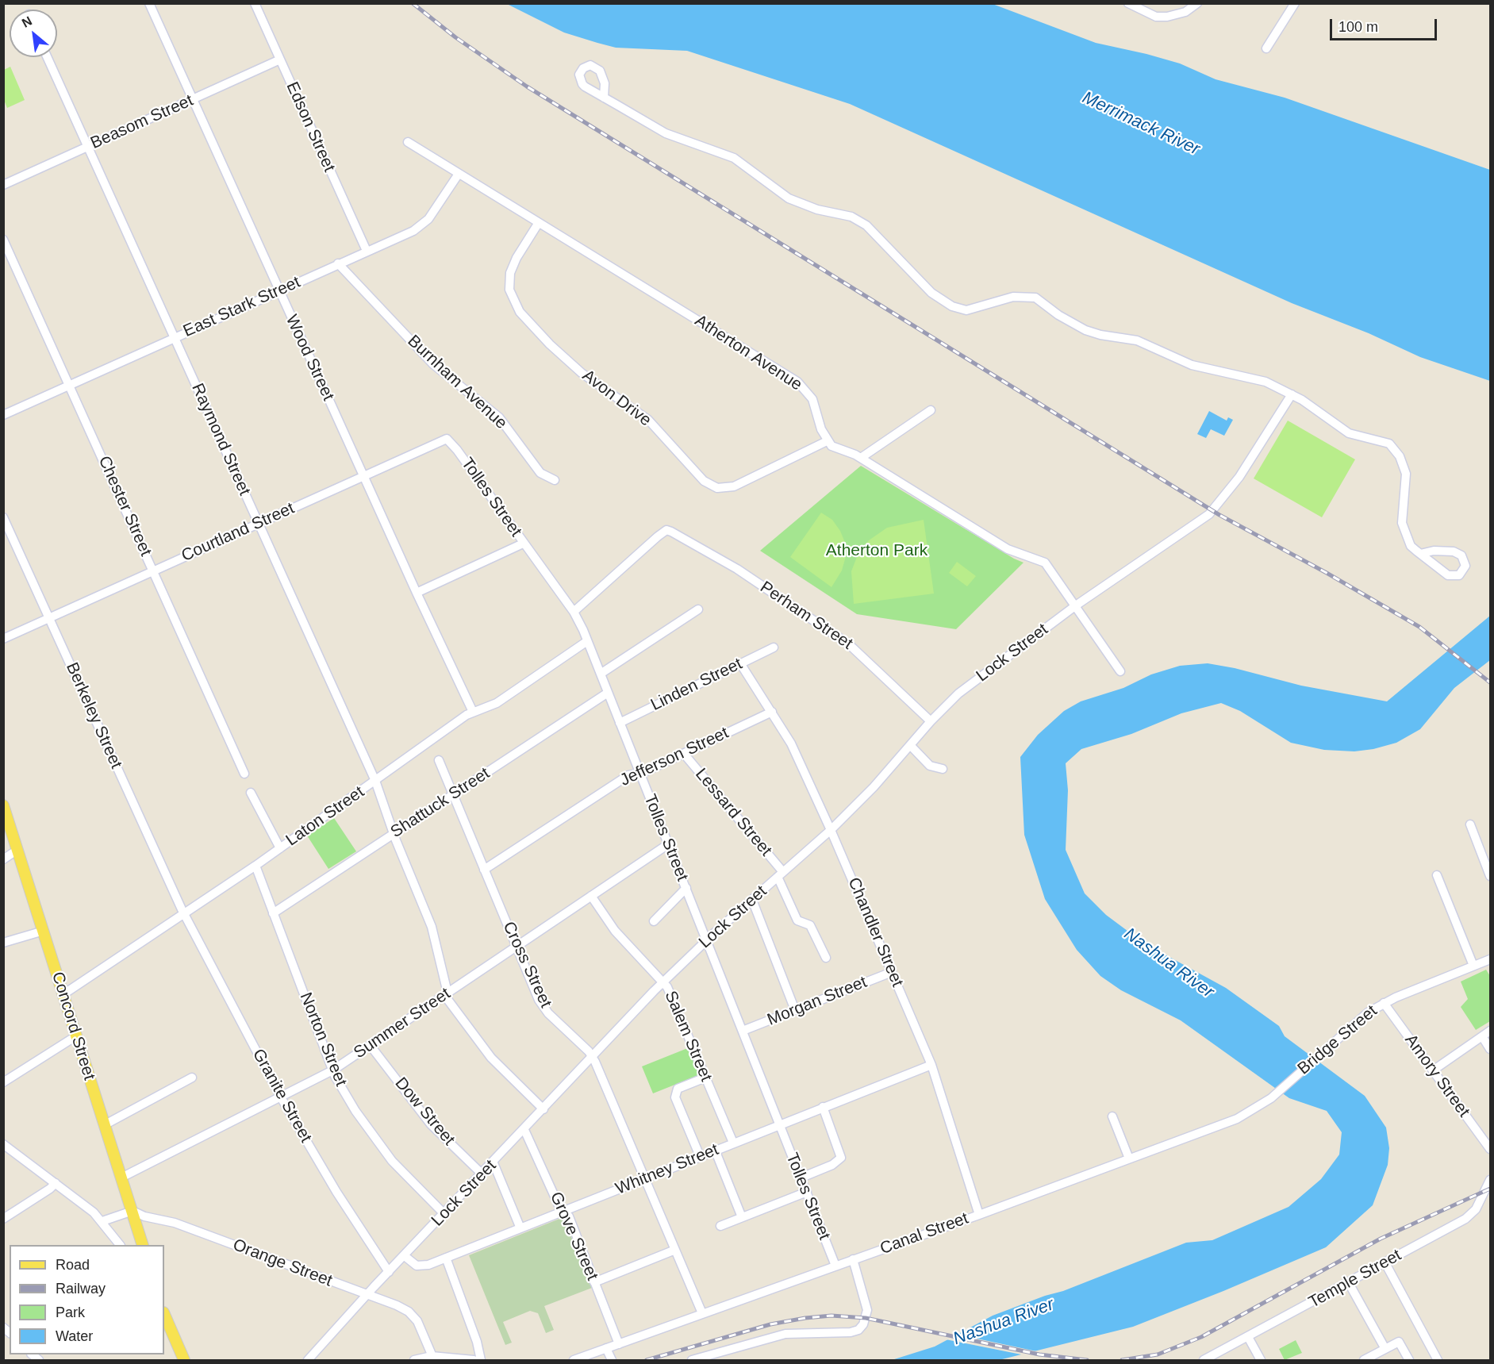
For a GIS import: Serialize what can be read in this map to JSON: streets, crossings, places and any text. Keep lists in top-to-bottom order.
{
  "streets": {
    "main road": ["Concord Street"],
    "street": [
      "Beasom Street",
      "Edson Street",
      "East Stark Street",
      "Atherton Avenue",
      "Wood Street",
      "Burnham Avenue",
      "Avon Drive",
      "Raymond Street",
      "Tolles Street",
      "Chester Street",
      "Courtland Street",
      "Perham Street",
      "Lock Street",
      "Linden Street",
      "Berkeley Street",
      "Jefferson Street",
      "Shattuck Street",
      "Lessard Street",
      "Laton Street",
      "Chandler Street",
      "Cross Street",
      "Morgan Street",
      "Summer Street",
      "Salem Street",
      "Norton Street",
      "Bridge Street",
      "Amory Street",
      "Granite Street",
      "Dow Street",
      "Whitney Street",
      "Canal Street",
      "Grove Street",
      "Orange Street",
      "Temple Street"
    ]
  },
  "crossings": [
    ["Beasom Street", "Edson Street"],
    ["Beasom Street", "Wood Street"],
    ["Beasom Street", "Raymond Street"],
    ["Edson Street", "East Stark Street"],
    ["East Stark Street", "Atherton Avenue"],
    ["East Stark Street", "Wood Street"],
    ["East Stark Street", "Burnham Avenue"],
    ["East Stark Street", "Raymond Street"],
    ["East Stark Street", "Chester Street"],
    ["Atherton Avenue", "Avon Drive"],
    ["Wood Street", "Courtland Street"],
    ["Wood Street", "Laton Street"],
    ["Raymond Street", "Courtland Street"],
    ["Raymond Street", "Shattuck Street"],
    ["Raymond Street", "Laton Street"],
    ["Raymond Street", "Summer Street"],
    ["Tolles Street", "Courtland Street"],
    ["Tolles Street", "Perham Street"],
    ["Tolles Street", "Lock Street"],
    ["Tolles Street", "Linden Street"],
    ["Tolles Street", "Jefferson Street"],
    ["Tolles Street", "Shattuck Street"],
    ["Tolles Street", "Laton Street"],
    ["Tolles Street", "Morgan Street"],
    ["Tolles Street", "Summer Street"],
    ["Tolles Street", "Whitney Street"],
    ["Tolles Street", "Canal Street"],
    ["Chester Street", "Courtland Street"],
    ["Courtland Street", "Berkeley Street"],
    ["Perham Street", "Lock Street"],
    ["Lock Street", "Lessard Street"],
    ["Lock Street", "Chandler Street"],
    ["Lock Street", "Cross Street"],
    ["Lock Street", "Salem Street"],
    ["Lock Street", "Norton Street"],
    ["Lock Street", "Granite Street"],
    ["Lock Street", "Dow Street"],
    ["Lock Street", "Whitney Street"],
    ["Lock Street", "Grove Street"],
    ["Lock Street", "Orange Street"],
    ["Linden Street", "Chandler Street"],
    ["Berkeley Street", "Laton Street"],
    ["Berkeley Street", "Granite Street"],
    ["Jefferson Street", "Lessard Street"],
    ["Jefferson Street", "Chandler Street"],
    ["Jefferson Street", "Cross Street"],
    ["Shattuck Street", "Cross Street"],
    ["Shattuck Street", "Norton Street"],
    ["Laton Street", "Concord Street"],
    ["Laton Street", "Norton Street"],
    ["Laton Street", "Granite Street"],
    ["Chandler Street", "Morgan Street"],
    ["Chandler Street", "Whitney Street"],
    ["Chandler Street", "Canal Street"],
    ["Cross Street", "Summer Street"],
    ["Cross Street", "Whitney Street"],
    ["Cross Street", "Canal Street"],
    ["Summer Street", "Concord Street"],
    ["Summer Street", "Salem Street"],
    ["Summer Street", "Norton Street"],
    ["Summer Street", "Granite Street"],
    ["Summer Street", "Dow Street"],
    ["Concord Street", "Orange Street"],
    ["Salem Street", "Whitney Street"],
    ["Bridge Street", "Amory Street"],
    ["Bridge Street", "Canal Street"],
    ["Whitney Street", "Grove Street"],
    ["Canal Street", "Grove Street"]
  ],
  "water": ["Merrimack River", "Nashua River"],
  "parks": ["Atherton Park"],
  "legend": [
    "Road",
    "Railway",
    "Park",
    "Water"
  ],
  "scale_bar": "100 m",
  "north": "top left"
}
